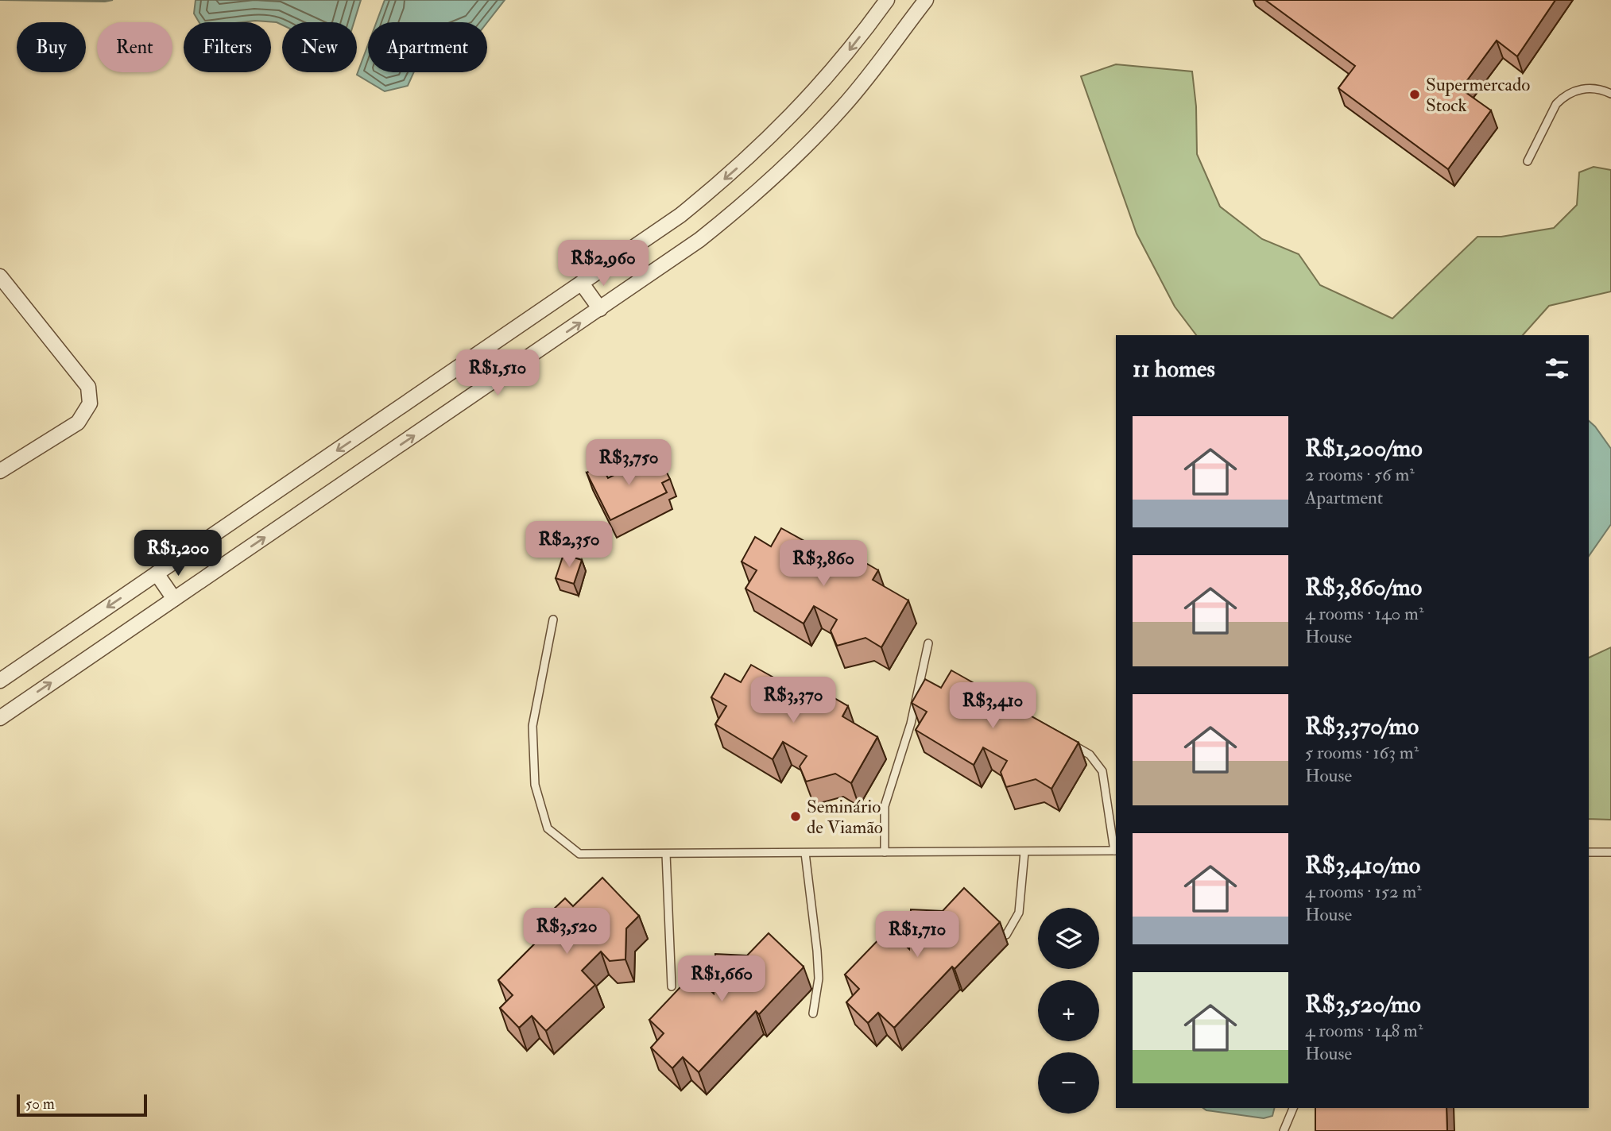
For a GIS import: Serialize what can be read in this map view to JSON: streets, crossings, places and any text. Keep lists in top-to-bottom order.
{
  "places": ["Supermercado Stock", "Seminário de Viamão"],
  "scale_bar": "50 m",
  "page": {
    "chip": [
      "Buy",
      "Rent",
      "Filters",
      "New",
      "Apartment"
    ],
    "price": [
      "R$2,960",
      "R$1,510",
      "R$3,750",
      "R$2,350",
      "R$1,200",
      "R$3,860",
      "R$3,370",
      "R$3,410",
      "R$3,520",
      "R$1,710",
      "R$1,660"
    ],
    "heading": "11 homes",
    "list": [
      {
        "name": "R$1,200/mo",
        "note": "2 rooms · 56 m² · Apartment"
      },
      {
        "name": "R$3,860/mo",
        "note": "4 rooms · 140 m² · House"
      },
      {
        "name": "R$3,370/mo",
        "note": "5 rooms · 163 m² · House"
      },
      {
        "name": "R$3,410/mo",
        "note": "4 rooms · 152 m² · House"
      },
      {
        "name": "R$3,520/mo",
        "note": "4 rooms · 148 m² · House"
      }
    ],
    "map_buttons": ["+", "−"],
    "scale": "50 m"
  }
}
